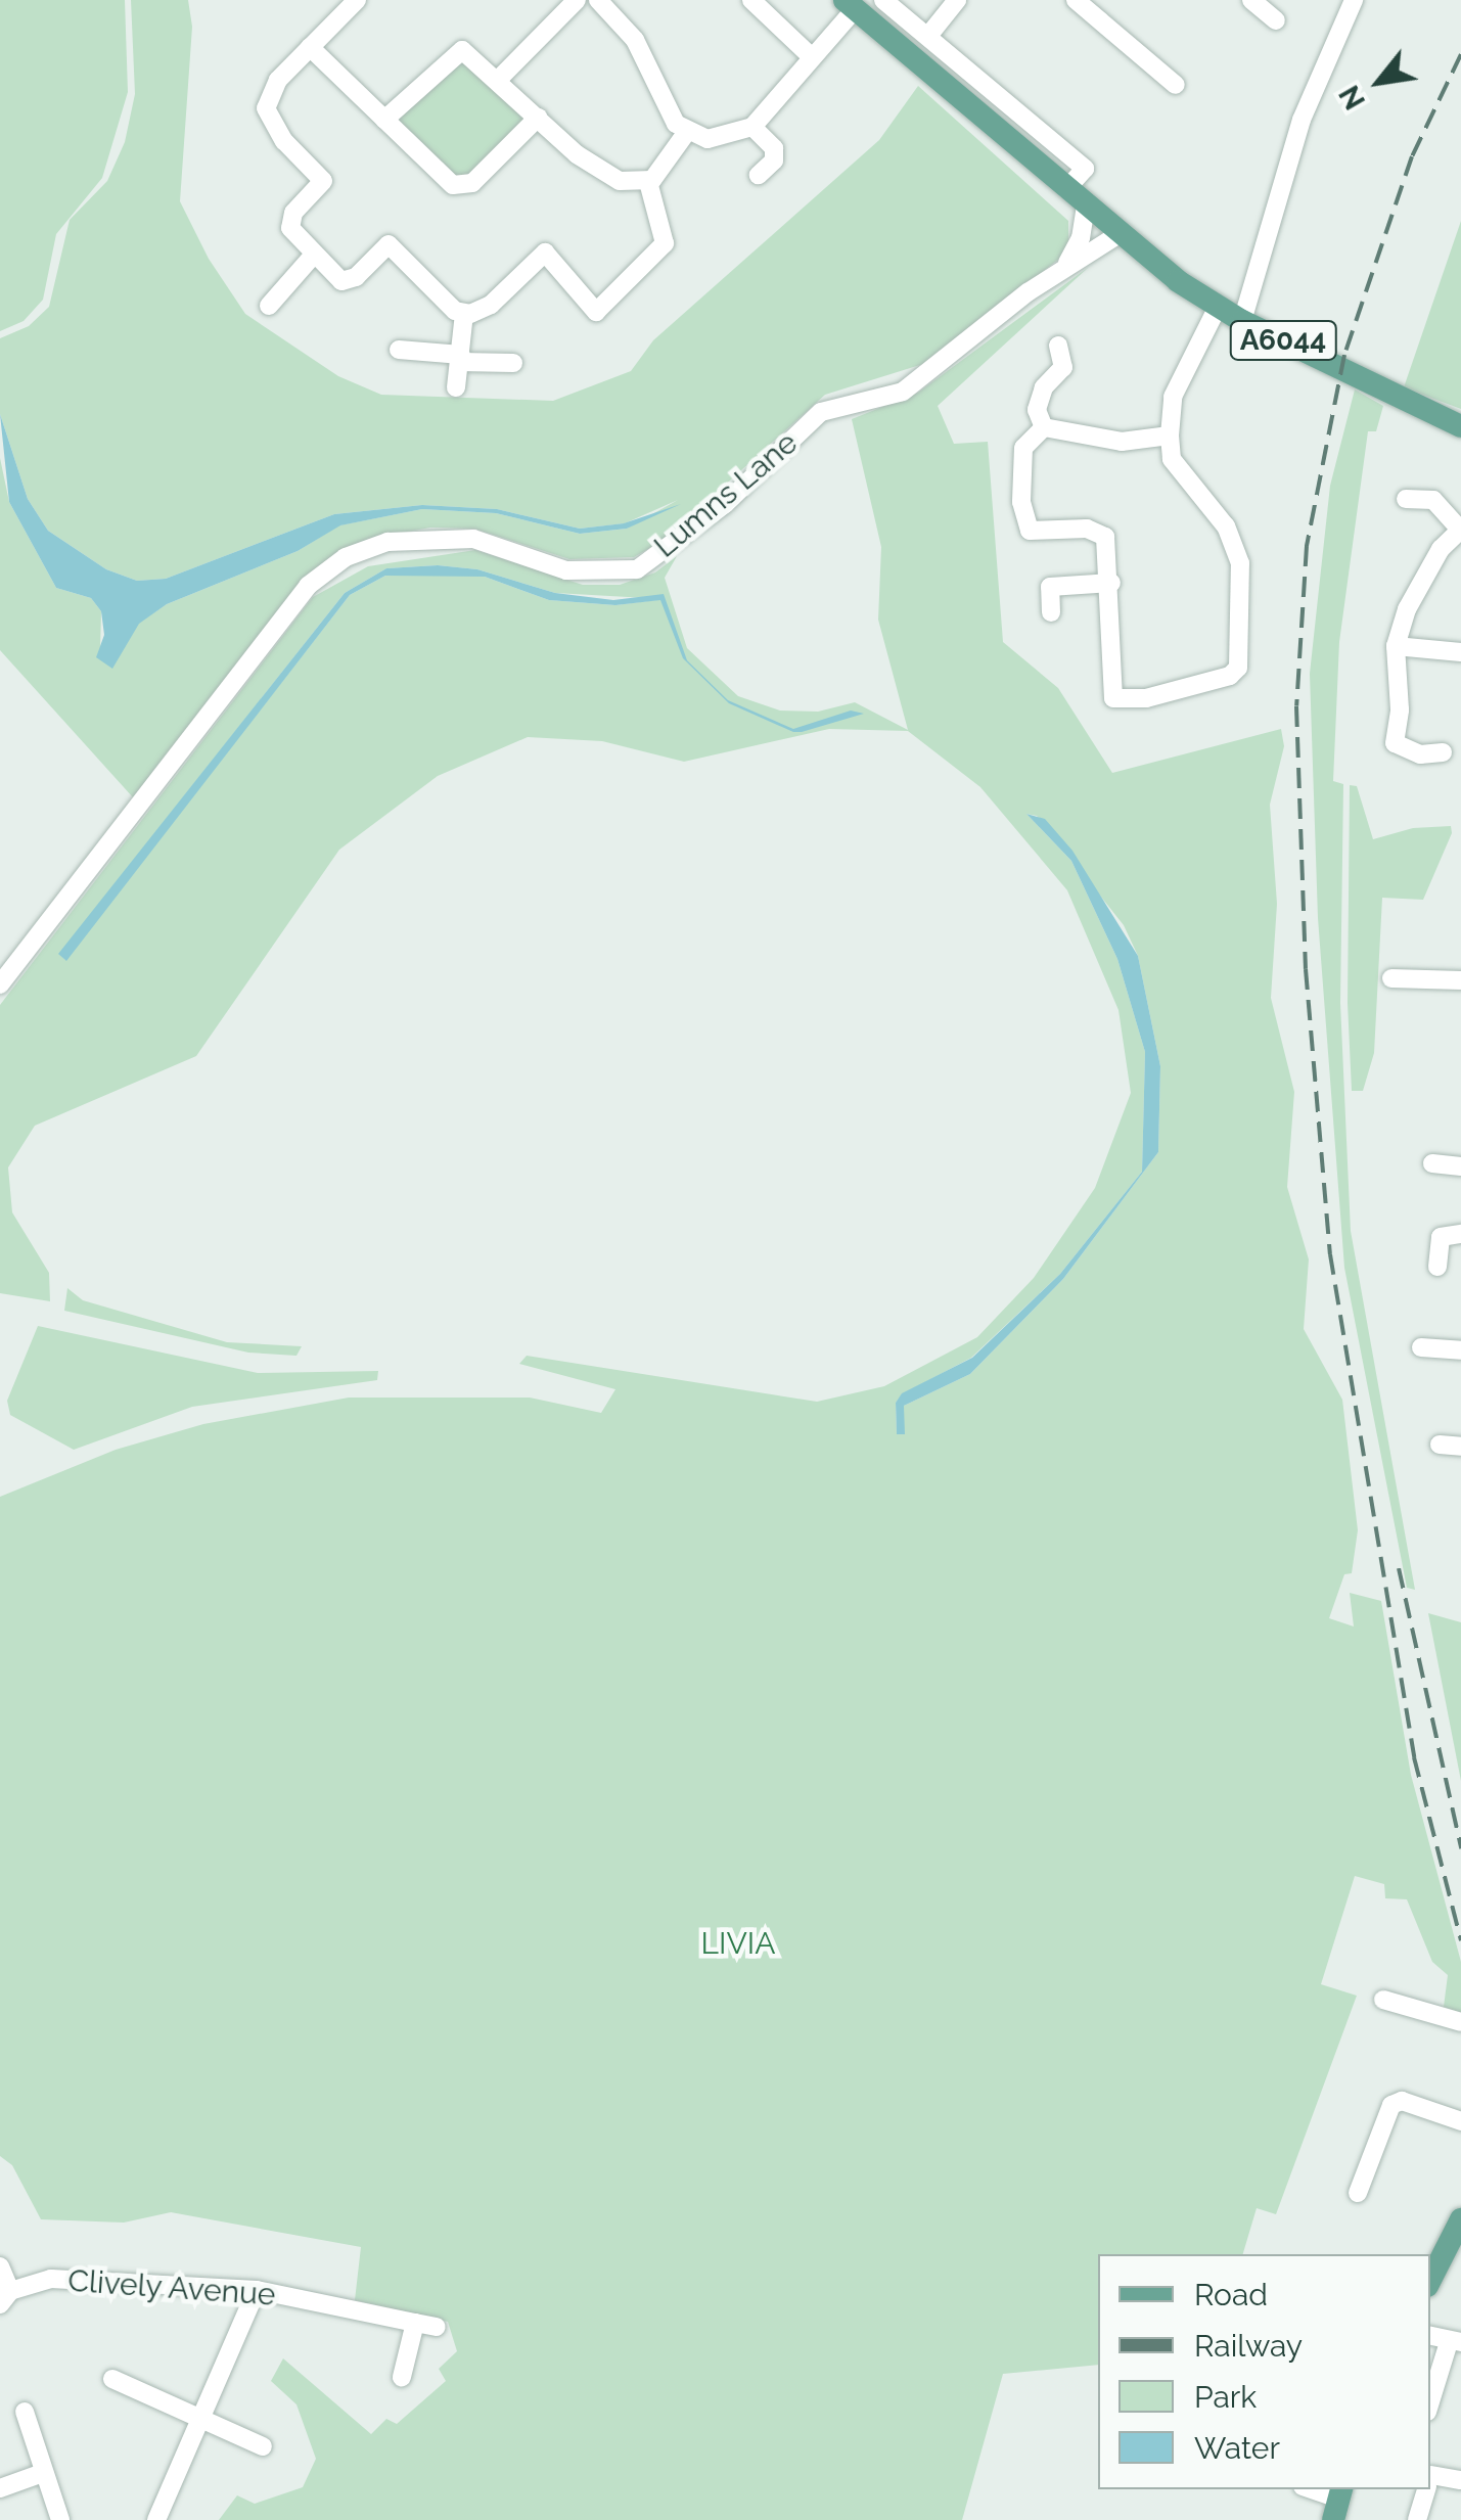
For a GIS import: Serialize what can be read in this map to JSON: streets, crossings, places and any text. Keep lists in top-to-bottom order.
{
  "streets": {
    "main road": ["A6044"],
    "street": ["Lumns Lane", "Clively Avenue"]
  },
  "crossings": [
    ["A6044", "Lumns Lane"]
  ],
  "parks": ["LIVIA"],
  "legend": [
    "Road",
    "Railway",
    "Park",
    "Water"
  ],
  "north": "bottom left"
}
